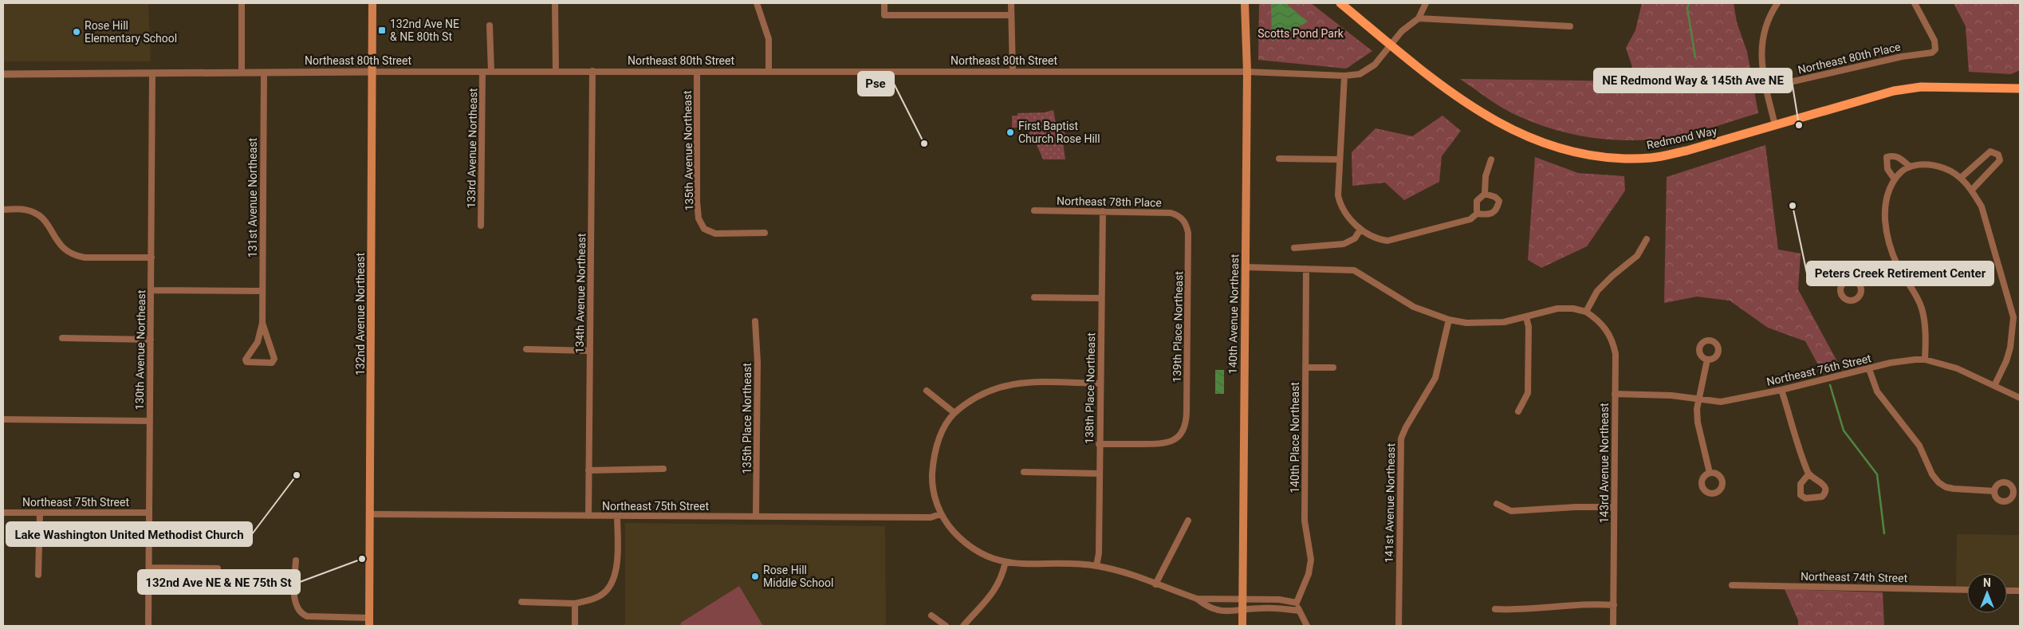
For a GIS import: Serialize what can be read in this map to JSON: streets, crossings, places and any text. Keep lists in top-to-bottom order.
{
  "streets": {
    "main road": ["Redmond Way", "132nd Avenue Northeast", "140th Avenue Northeast"],
    "street": [
      "Northeast 80th Place",
      "Northeast 80th Street",
      "133rd Avenue Northeast",
      "135th Avenue Northeast",
      "131st Avenue Northeast",
      "Northeast 78th Place",
      "134th Avenue Northeast",
      "139th Place Northeast",
      "130th Avenue Northeast",
      "Northeast 76th Street",
      "138th Place Northeast",
      "135th Place Northeast",
      "140th Place Northeast",
      "143rd Avenue Northeast",
      "Northeast 75th Street",
      "141st Avenue Northeast",
      "Northeast 74th Street"
    ]
  },
  "crossings": [
    ["Northeast 80th Street", "Redmond Way"],
    ["Northeast 80th Street", "133rd Avenue Northeast"],
    ["Northeast 80th Street", "135th Avenue Northeast"],
    ["Northeast 80th Street", "131st Avenue Northeast"],
    ["Northeast 80th Street", "134th Avenue Northeast"],
    ["Northeast 80th Street", "132nd Avenue Northeast"],
    ["Northeast 80th Street", "140th Avenue Northeast"],
    ["Northeast 80th Street", "130th Avenue Northeast"],
    ["Northeast 78th Place", "139th Place Northeast"],
    ["Northeast 78th Place", "138th Place Northeast"],
    ["134th Avenue Northeast", "Northeast 75th Street"],
    ["132nd Avenue Northeast", "Northeast 75th Street"],
    ["139th Place Northeast", "138th Place Northeast"],
    ["130th Avenue Northeast", "Northeast 75th Street"],
    ["Northeast 76th Street", "143rd Avenue Northeast"],
    ["135th Place Northeast", "Northeast 75th Street"]
  ],
  "parks": ["Scotts Pond Park"],
  "places": {
    "transit": ["132nd Ave NE & NE 80th St"],
    "other": [
      "Rose Hill Elementary School",
      "NE Redmond Way & 145th Ave NE",
      "First Baptist Church Rose Hill",
      "Pse",
      "Peters Creek Retirement Center",
      "Lake Washington United Methodist Church",
      "132nd Ave NE & NE 75th St",
      "Rose Hill Middle School"
    ]
  },
  "north": "top"
}
